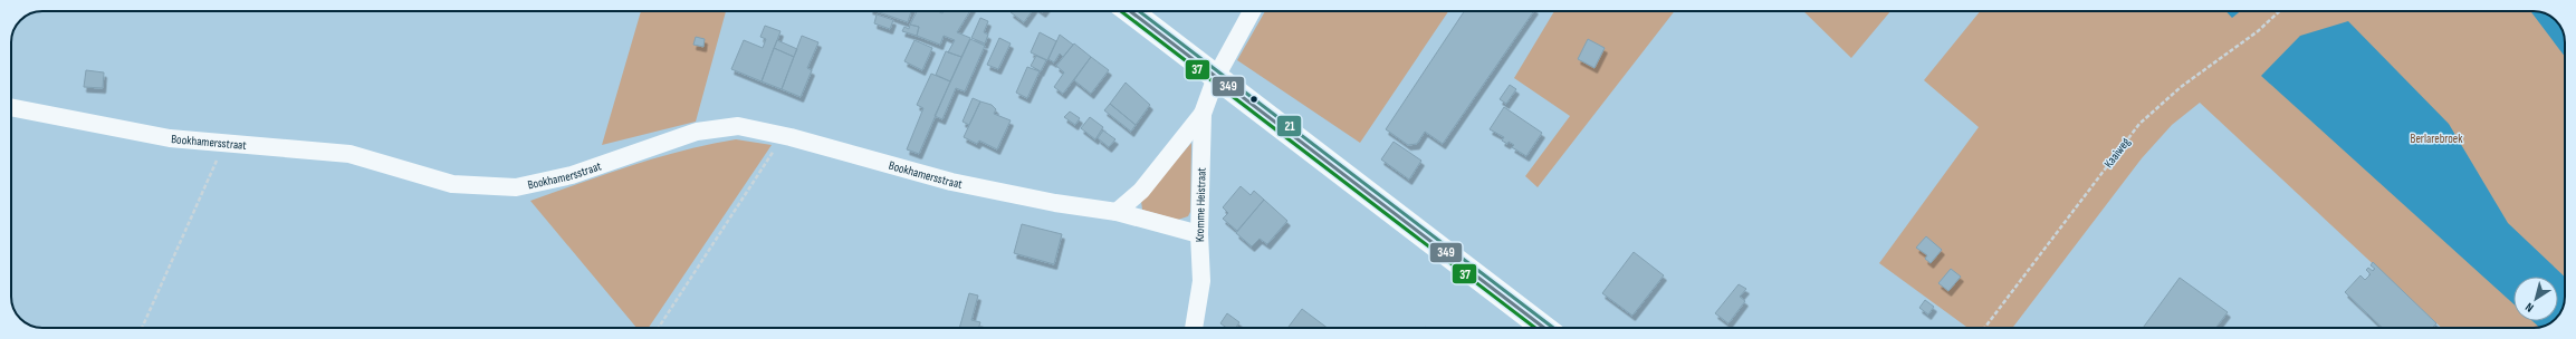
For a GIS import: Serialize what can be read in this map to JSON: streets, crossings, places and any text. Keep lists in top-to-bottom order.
{
  "streets": {
    "street": ["Bookhamersstraat", "Kromme Heistraat"],
    "path": ["Kaaiweg"]
  },
  "crossings": [
    ["Bookhamersstraat", "Kromme Heistraat"]
  ],
  "parks": ["Berlarebroek"],
  "lines": ["transit line 349", "transit line 37", "transit line 21"],
  "north": "bottom left"
}
